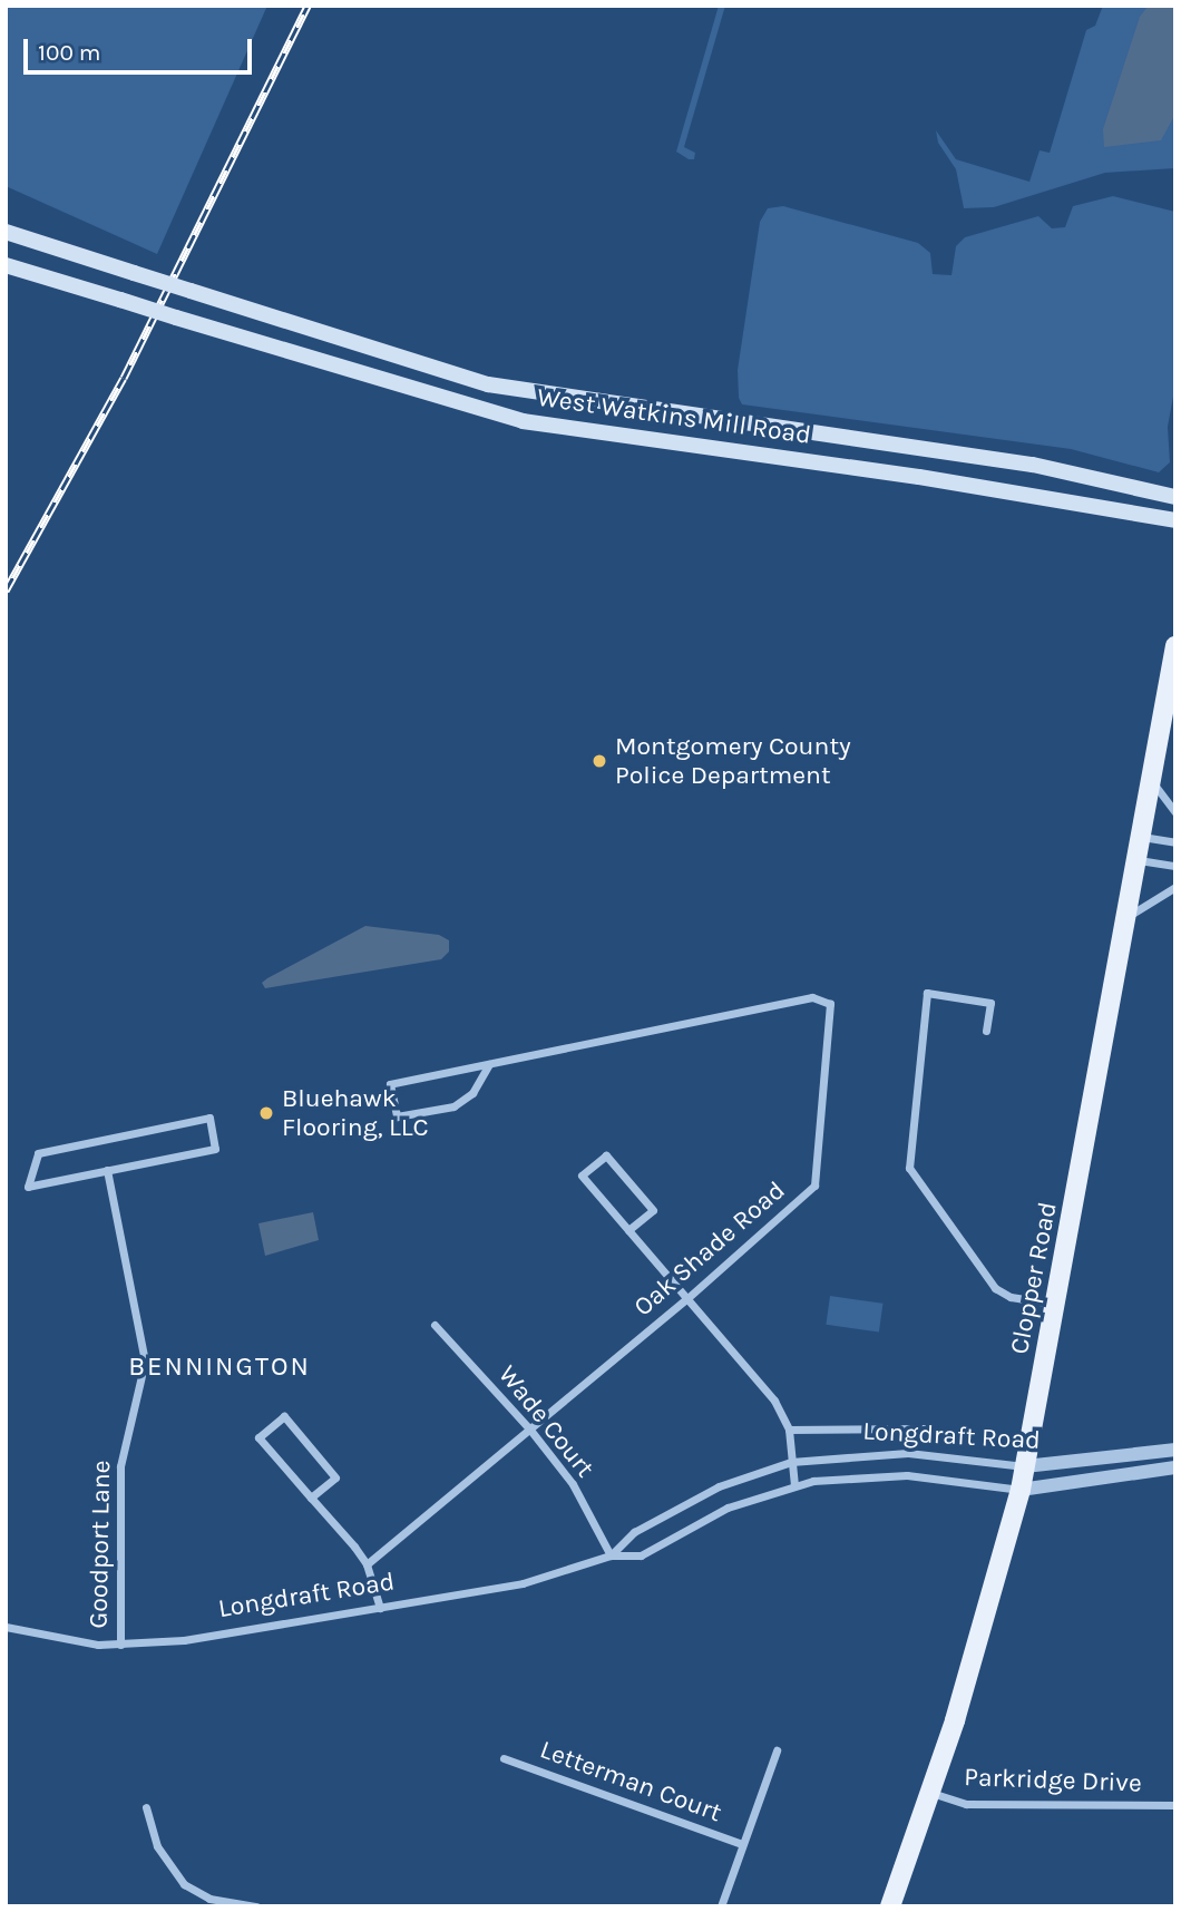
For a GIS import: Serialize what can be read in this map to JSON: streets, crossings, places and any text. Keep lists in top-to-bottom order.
{
  "streets": {
    "main road": ["West Watkins Mill Road", "Clopper Road"],
    "street": [
      "Oak Shade Road",
      "Wade Court",
      "Longdraft Road",
      "Goodport Lane",
      "Parkridge Drive",
      "Letterman Court"
    ]
  },
  "crossings": [
    ["Oak Shade Road", "Wade Court"],
    ["Clopper Road", "Longdraft Road"],
    ["Clopper Road", "Parkridge Drive"],
    ["Wade Court", "Longdraft Road"],
    ["Longdraft Road", "Goodport Lane"]
  ],
  "districts": ["BENNINGTON"],
  "places": ["Montgomery County Police Department", "Bluehawk Flooring, LLC"],
  "scale_bar": "100 m"
}
